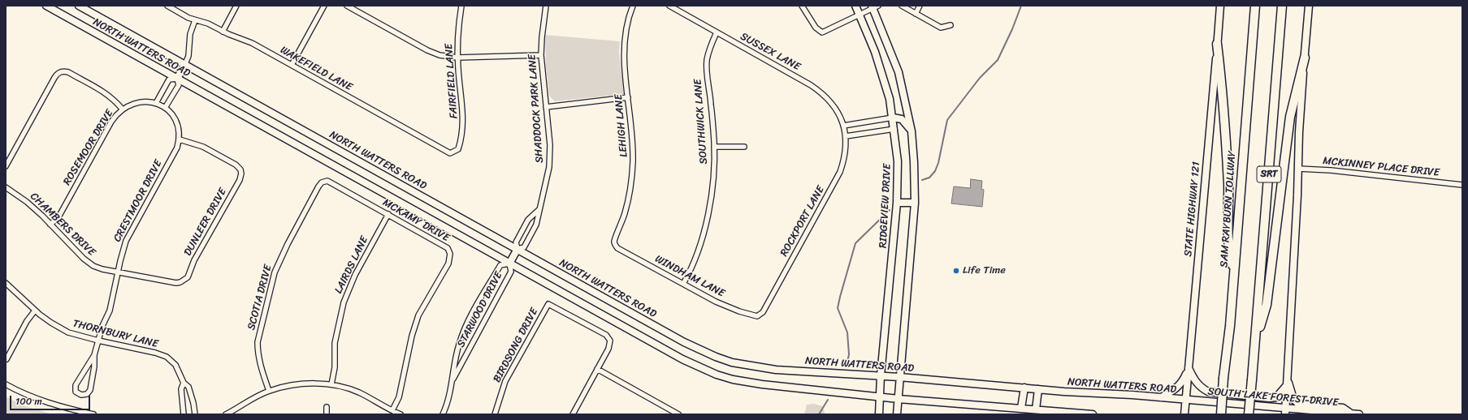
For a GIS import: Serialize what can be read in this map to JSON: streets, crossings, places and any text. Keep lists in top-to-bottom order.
{
  "streets": {
    "highway": ["SRT", "SAM RAYBURN TOLLWAY"],
    "main road": [
      "NORTH WATTERS ROAD",
      "RIDGEVIEW DRIVE",
      "STATE HIGHWAY 121",
      "SOUTH LAKE FOREST DRIVE"
    ],
    "street": [
      "SUSSEX LANE",
      "WAKEFIELD LANE",
      "FAIRFIELD LANE",
      "SHADDOCK PARK LANE",
      "SOUTHWICK LANE",
      "LEHIGH LANE",
      "ROSEMOOR DRIVE",
      "MCKINNEY PLACE DRIVE",
      "CRESTMOOR DRIVE",
      "MCKAMY DRIVE",
      "ROCKPORT LANE",
      "DUNLEER DRIVE",
      "CHAMBERS DRIVE",
      "LAIRDS LANE",
      "WINDHAM LANE",
      "SCOTIA DRIVE",
      "STARWOOD DRIVE",
      "THORNBURY LANE",
      "BIRDSONG DRIVE"
    ]
  },
  "crossings": [
    ["NORTH WATTERS ROAD", "SHADDOCK PARK LANE"],
    ["NORTH WATTERS ROAD", "RIDGEVIEW DRIVE"],
    ["NORTH WATTERS ROAD", "STATE HIGHWAY 121"],
    ["NORTH WATTERS ROAD", "STARWOOD DRIVE"],
    ["NORTH WATTERS ROAD", "SOUTH LAKE FOREST DRIVE"],
    ["SUSSEX LANE", "SOUTHWICK LANE"],
    ["SUSSEX LANE", "ROCKPORT LANE"],
    ["WAKEFIELD LANE", "FAIRFIELD LANE"],
    ["SOUTHWICK LANE", "WINDHAM LANE"],
    ["LEHIGH LANE", "WINDHAM LANE"],
    ["ROSEMOOR DRIVE", "CRESTMOOR DRIVE"],
    ["ROSEMOOR DRIVE", "CHAMBERS DRIVE"],
    ["CRESTMOOR DRIVE", "DUNLEER DRIVE"],
    ["CRESTMOOR DRIVE", "CHAMBERS DRIVE"],
    ["CRESTMOOR DRIVE", "THORNBURY LANE"],
    ["STATE HIGHWAY 121", "SOUTH LAKE FOREST DRIVE"],
    ["MCKAMY DRIVE", "LAIRDS LANE"],
    ["MCKAMY DRIVE", "SCOTIA DRIVE"],
    ["ROCKPORT LANE", "WINDHAM LANE"],
    ["DUNLEER DRIVE", "CHAMBERS DRIVE"]
  ],
  "places": ["Life Time"],
  "scale_bar": "100 m"
}
